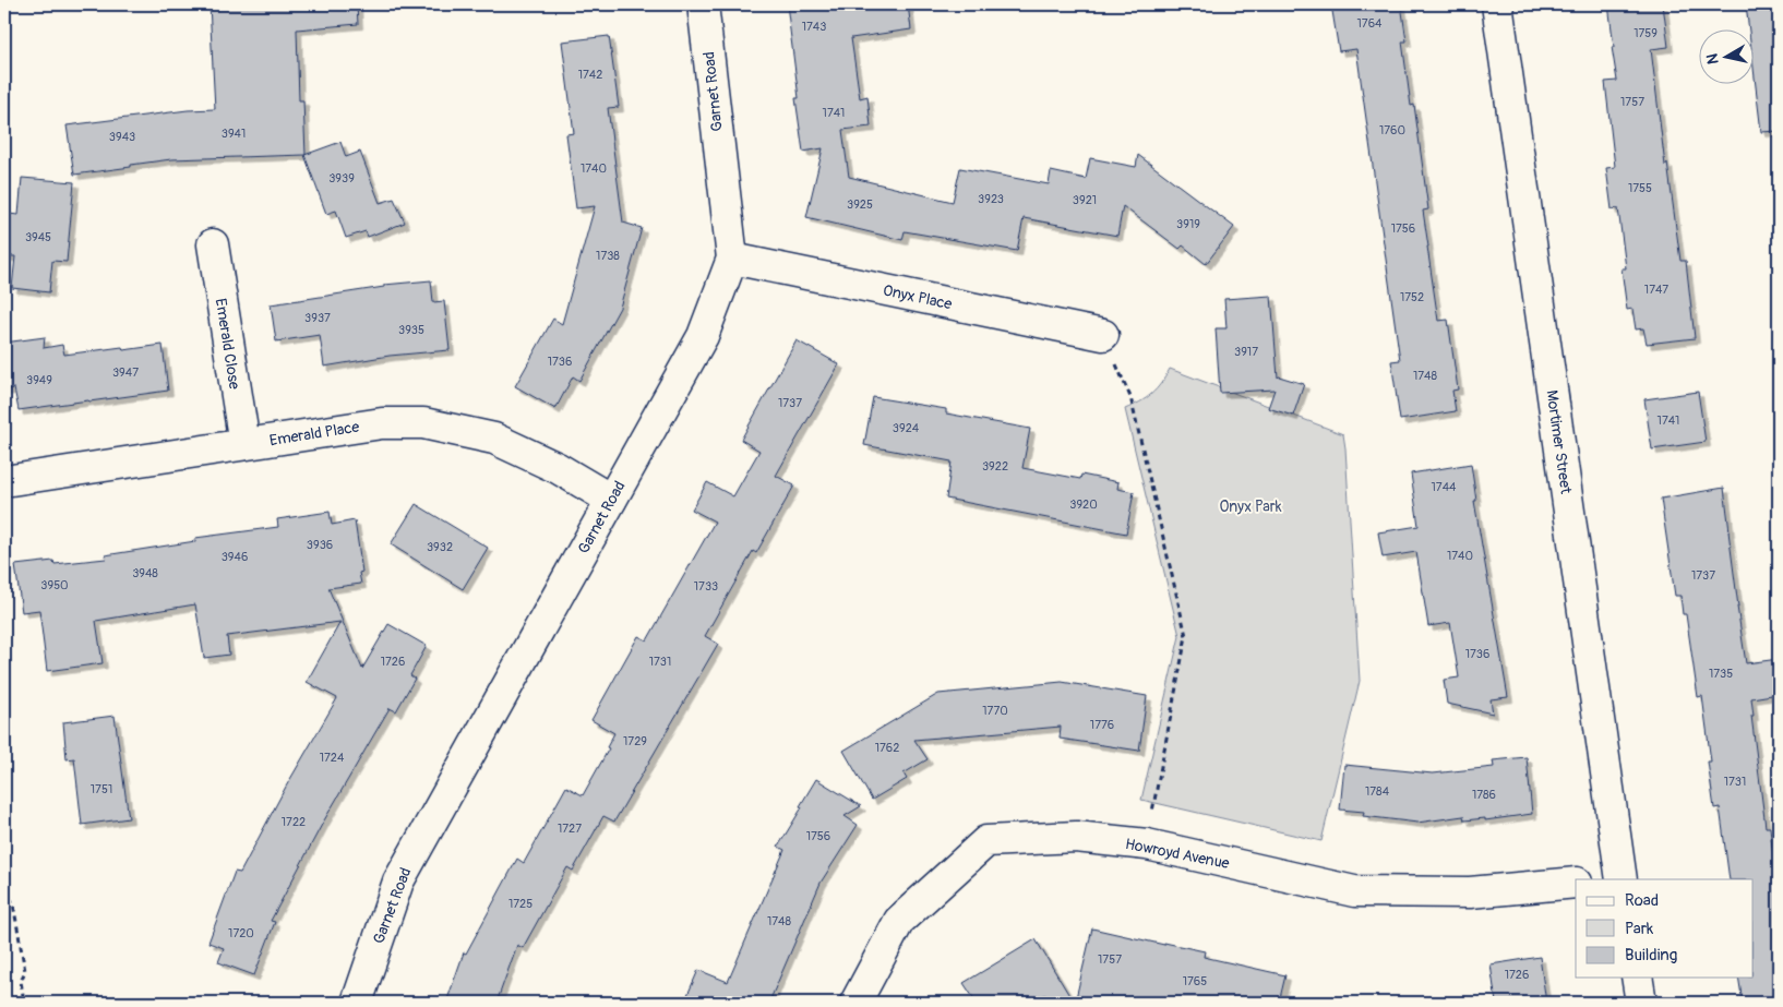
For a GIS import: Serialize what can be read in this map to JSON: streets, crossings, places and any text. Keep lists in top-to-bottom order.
{
  "streets": {
    "street": [
      "Garnet Road",
      "Onyx Place",
      "Emerald Close",
      "Emerald Place",
      "Mortimer Street",
      "Howroyd Avenue"
    ]
  },
  "crossings": [
    ["Garnet Road", "Onyx Place"],
    ["Garnet Road", "Emerald Place"],
    ["Emerald Close", "Emerald Place"]
  ],
  "parks": ["Onyx Park"],
  "house_numbers": [
    "1764",
    "1743",
    "1759",
    "1742",
    "1757",
    "1741",
    "1760",
    "3941",
    "3943",
    "1740",
    "3939",
    "1755",
    "3923",
    "3921",
    "3925",
    "3919",
    "1756",
    "3945",
    "1738",
    "1747",
    "1752",
    "3937",
    "3935",
    "3917",
    "1736",
    "3947",
    "1748",
    "3949",
    "1737",
    "1741",
    "3924",
    "3922",
    "1744",
    "3920",
    "3936",
    "3932",
    "1740",
    "3946",
    "3948",
    "1737",
    "3950",
    "1733",
    "1736",
    "1726",
    "1731",
    "1735",
    "1770",
    "1776",
    "1729",
    "1762",
    "1724",
    "1731",
    "1751",
    "1784",
    "1786",
    "1722",
    "1727",
    "1756",
    "1725",
    "1748",
    "1720",
    "1757",
    "1726",
    "1765"
  ],
  "legend": ["Road", "Park", "Building"],
  "north": "left"
}
